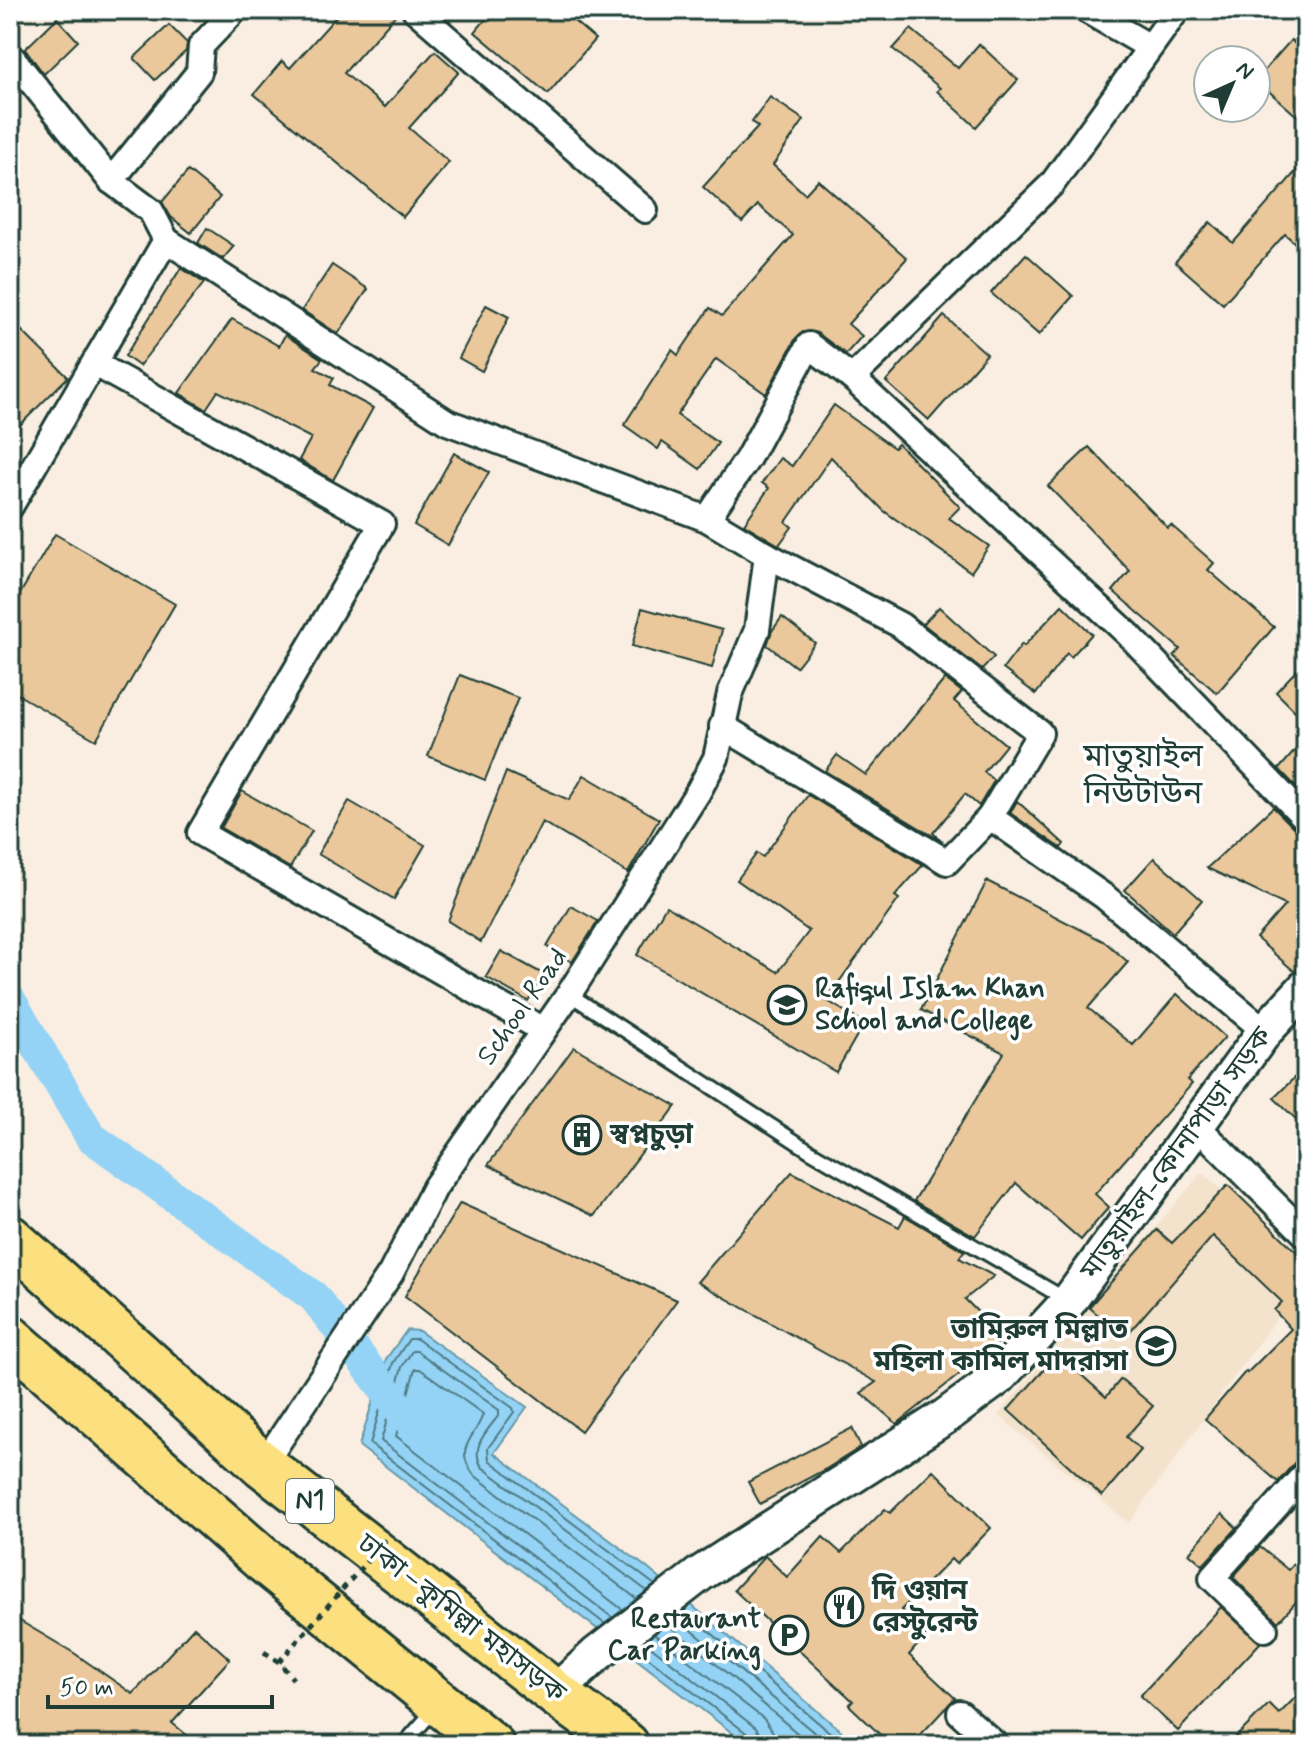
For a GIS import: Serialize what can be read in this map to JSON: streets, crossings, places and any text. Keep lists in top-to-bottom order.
{
  "streets": {
    "highway": ["N1", "ঢাকা–কুমিল্লা মহাসড়ক"],
    "main road": ["মাতুয়াইল-কোনাপাড়া সড়ক"],
    "street": ["School Road"]
  },
  "crossings": [
    ["School Road", "ঢাকা–কুমিল্লা মহাসড়ক"],
    ["মাতুয়াইল-কোনাপাড়া সড়ক", "ঢাকা–কুমিল্লা মহাসড়ক"]
  ],
  "districts": ["মাতুয়াইল নিউটাউন"],
  "places": {
    "school or university": ["Rafiqul Islam Khan School and College", "তামিরুল মিল্লাত মহিলা কামিল মাদরাসা"],
    "building": ["স্বপ্নচুড়া"],
    "restaurant": ["দি ওয়ান রেস্টুরেন্ট"],
    "parking": ["Restaurant Car Parking"]
  },
  "scale_bar": "50 m",
  "north": "top right"
}
